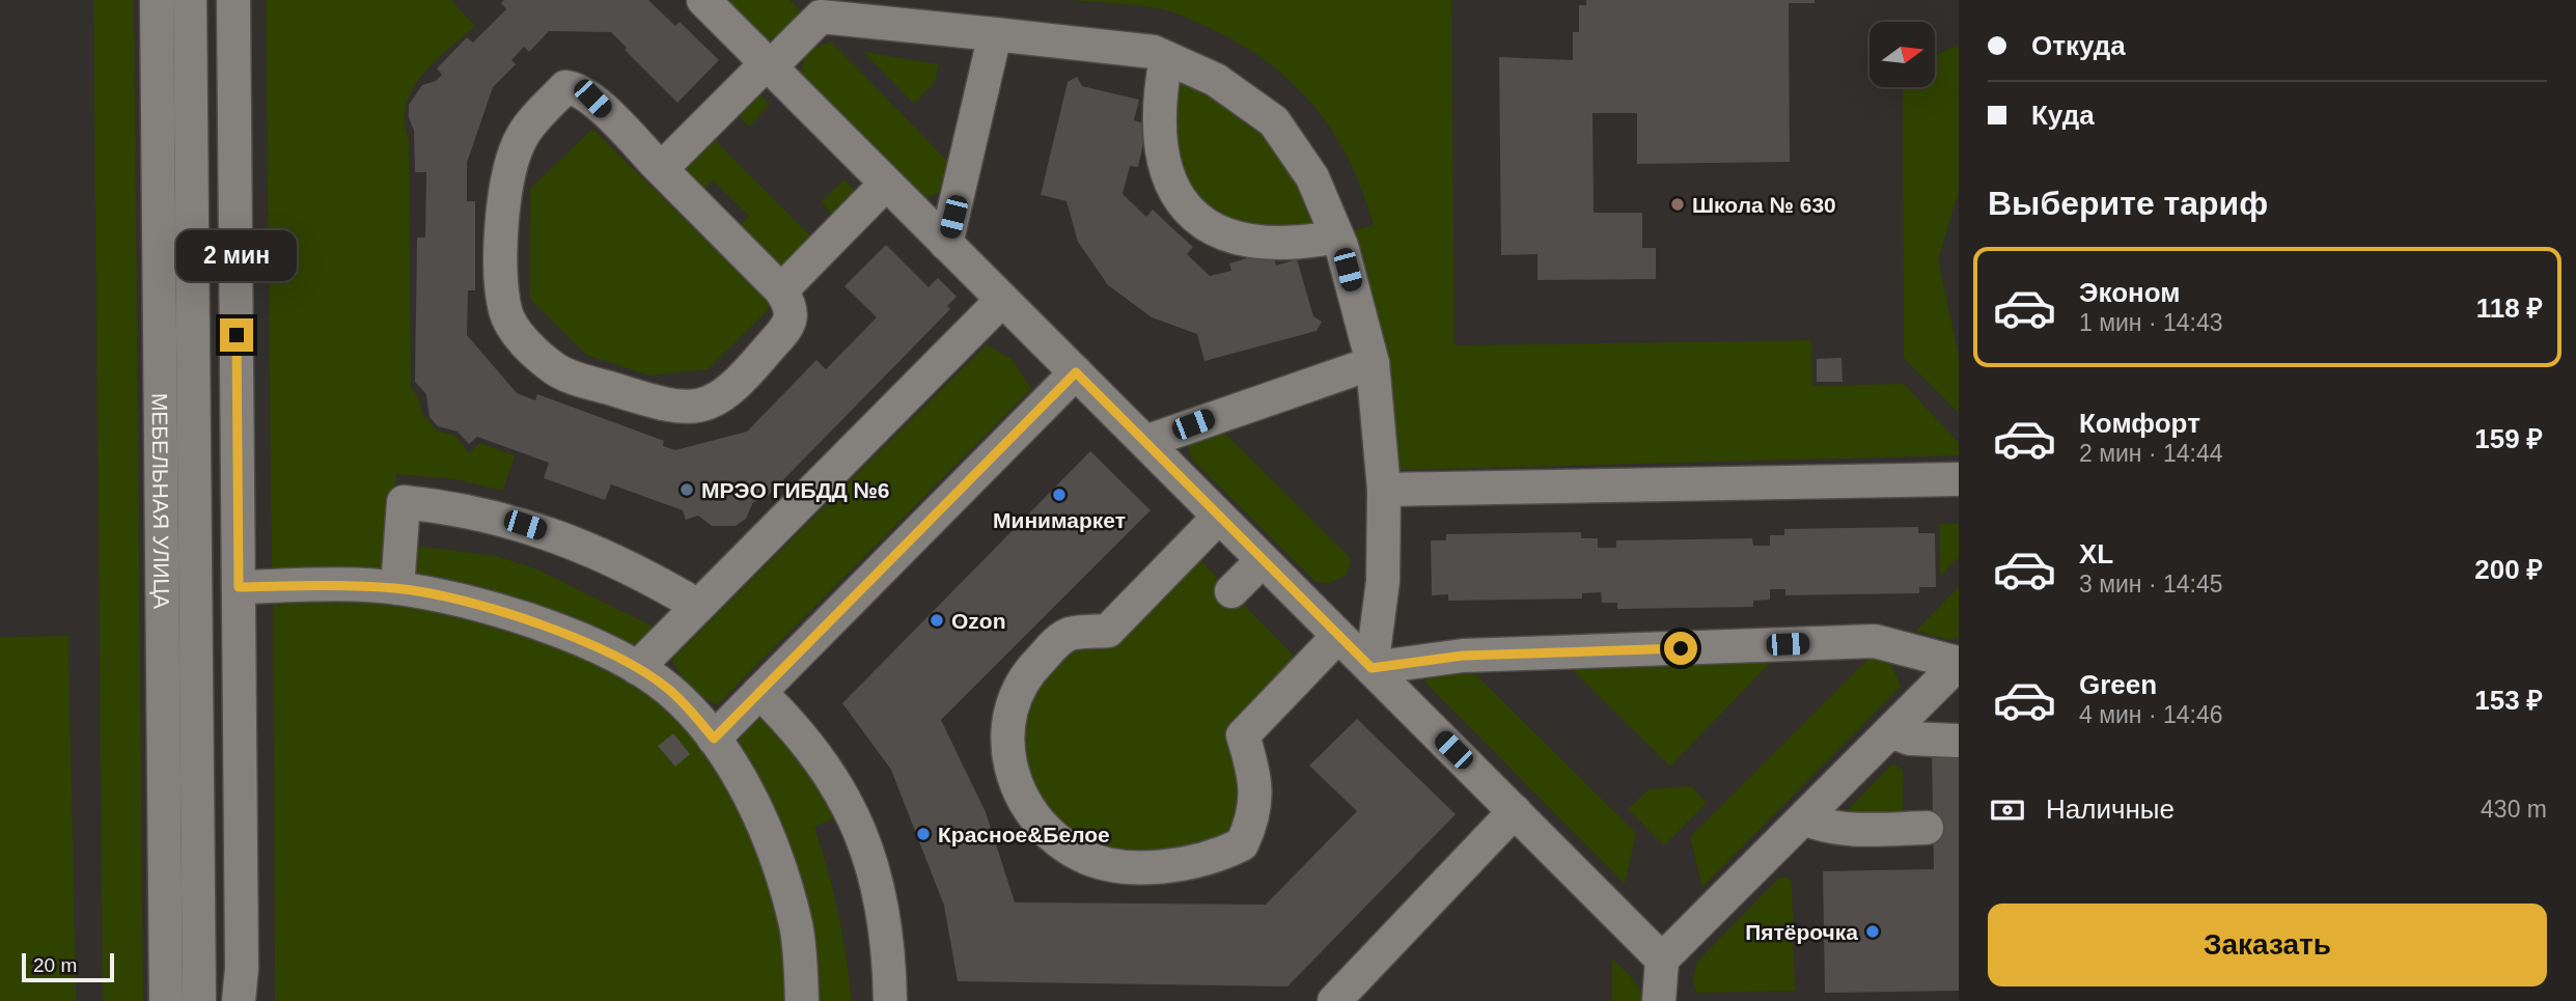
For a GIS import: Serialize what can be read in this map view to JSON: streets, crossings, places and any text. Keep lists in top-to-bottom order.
{
  "streets": {
    "street": ["МЕБЕЛЬНАЯ УЛИЦА"]
  },
  "places": [
    "Школа № 630",
    "МРЭО ГИБДД №6",
    "Минимаркет",
    "Ozon",
    "Красное&Белое",
    "Пятёрочка"
  ],
  "scale_bar": "20 m",
  "north": "right",
  "page": {
    "banner": ["Откуда", "Куда"],
    "heading": "Выберите тариф",
    "bubble": "2 мин",
    "list": [
      {
        "name": "Эконом",
        "note": "1 мин · 14:43",
        "value": "118 ₽"
      },
      {
        "name": "Комфорт",
        "note": "2 мин · 14:44",
        "value": "159 ₽"
      },
      {
        "name": "XL",
        "note": "3 мин · 14:45",
        "value": "200 ₽"
      },
      {
        "name": "Green",
        "note": "4 мин · 14:46",
        "value": "153 ₽"
      }
    ],
    "pay": ["Наличные", "430 m"],
    "buttons": "Заказать",
    "scale": "20 m"
  }
}
